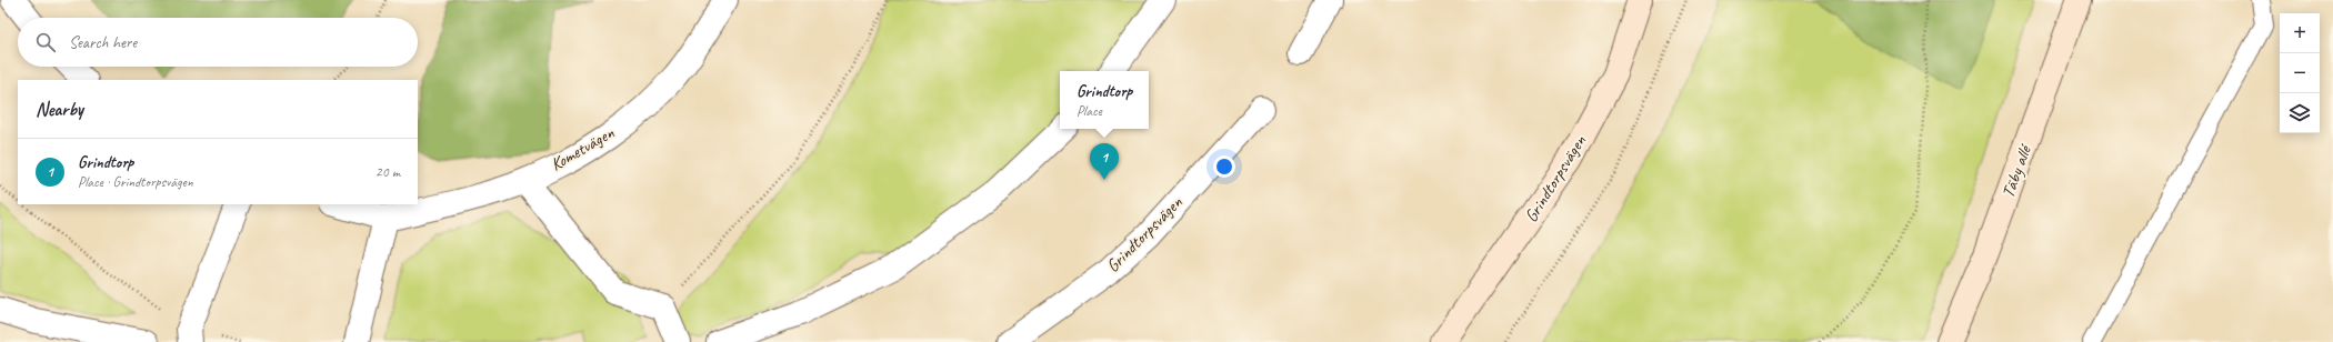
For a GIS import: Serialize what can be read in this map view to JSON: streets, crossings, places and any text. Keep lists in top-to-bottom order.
{
  "streets": {
    "street": ["Kometvägen", "Täby allé", "Grindtorpsvägen"]
  },
  "page": {
    "map_buttons": ["+", "−"],
    "search": "Search here",
    "popup": ["Grindtorp", "Place"],
    "heading": "Nearby",
    "list": [
      {
        "mark": "1",
        "name": "Grindtorp",
        "note": "Place · Grindtorpsvägen",
        "value": "20 m"
      }
    ],
    "pins": "1"
  }
}
